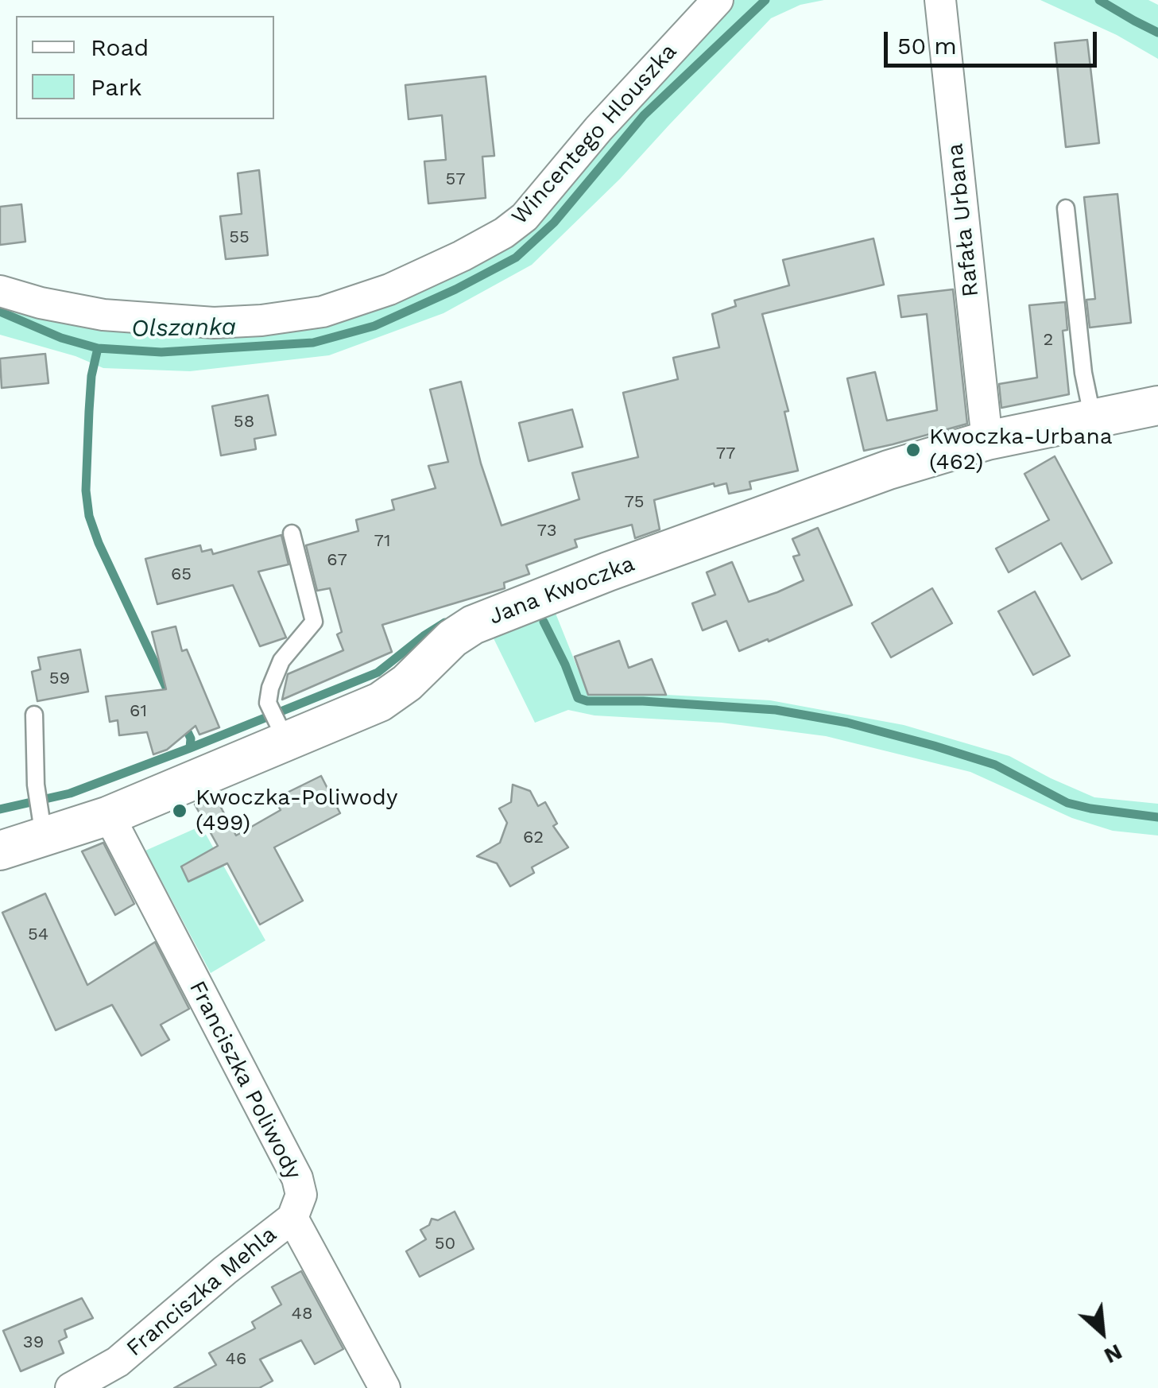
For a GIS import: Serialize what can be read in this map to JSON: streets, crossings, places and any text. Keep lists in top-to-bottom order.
{
  "streets": {
    "street": [
      "Wincentego Hlouszka",
      "Rafała Urbana",
      "Jana Kwoczka",
      "Franciszka Poliwody",
      "Franciszka Mehla"
    ]
  },
  "crossings": [
    ["Rafała Urbana", "Jana Kwoczka"],
    ["Jana Kwoczka", "Franciszka Poliwody"],
    ["Franciszka Poliwody", "Franciszka Mehla"]
  ],
  "water": ["Olszanka"],
  "places": ["Kwoczka-Urbana (462)", "Kwoczka-Poliwody (499)"],
  "house_numbers": [
    "57",
    "55",
    "2",
    "58",
    "77",
    "75",
    "73",
    "71",
    "67",
    "65",
    "59",
    "61",
    "62",
    "54",
    "50",
    "48",
    "39",
    "46"
  ],
  "legend": ["Road", "Park"],
  "scale_bar": "50 m",
  "north": "bottom right"
}
